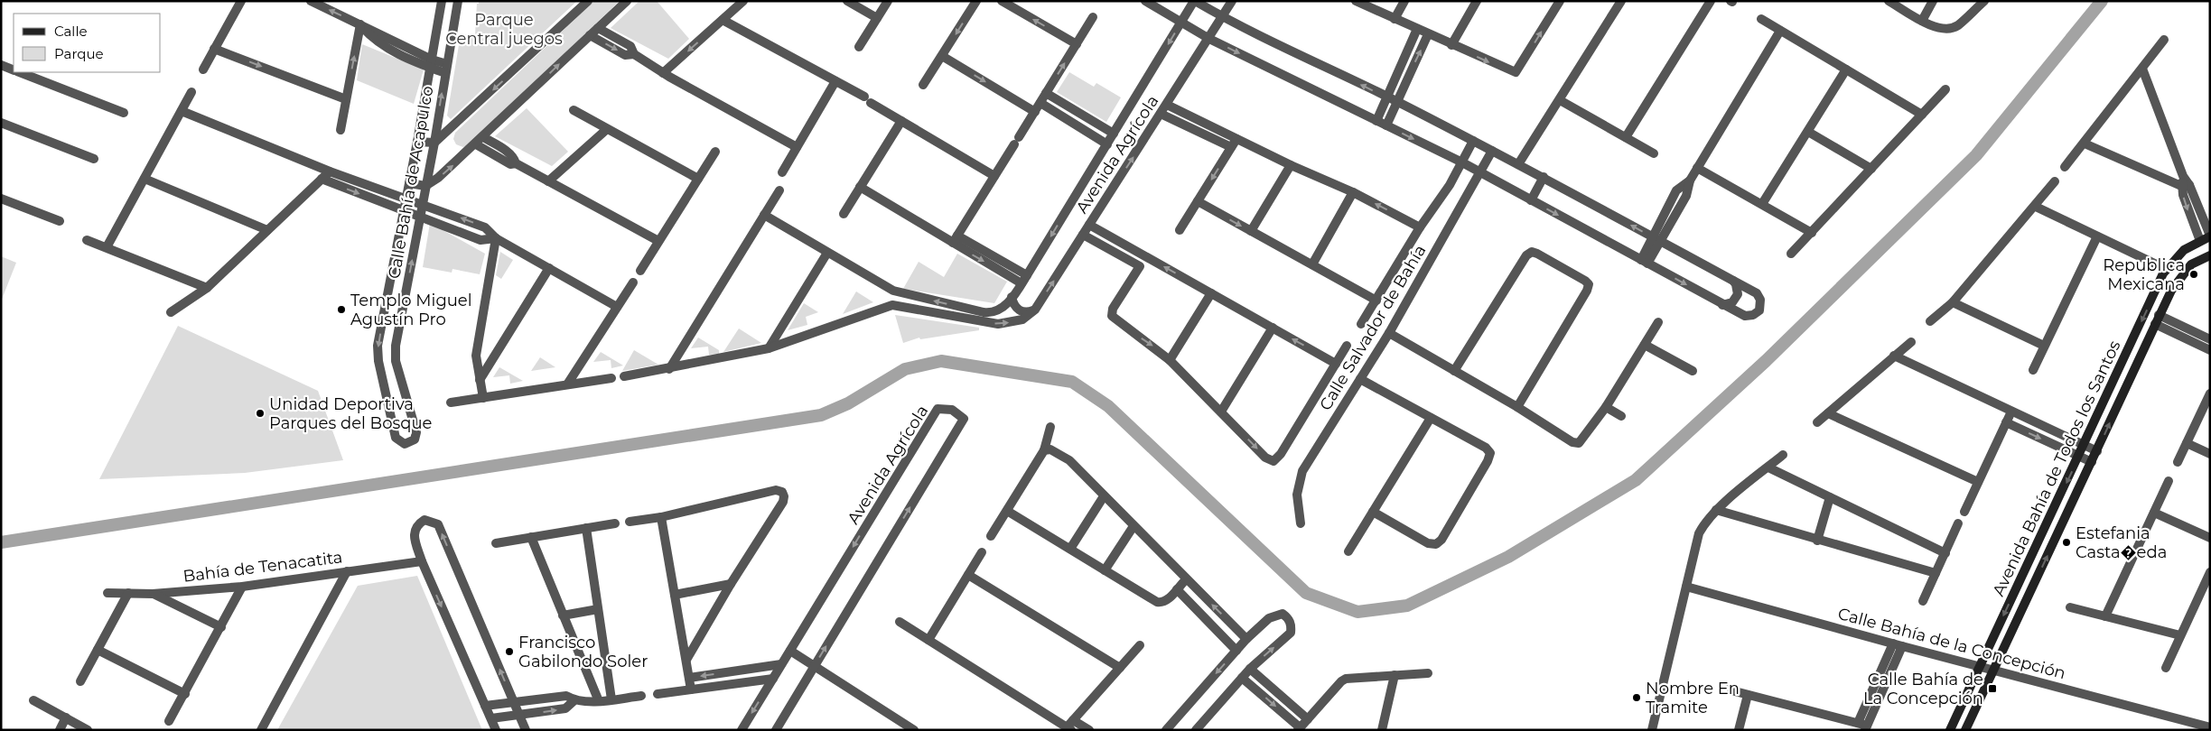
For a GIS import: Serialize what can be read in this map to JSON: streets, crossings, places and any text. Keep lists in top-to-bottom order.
{
  "streets": {
    "street": [
      "Avenida Agrícola",
      "Calle Bahía de Acapulco",
      "Calle Salvador de Bahía",
      "Avenida Bahía de Todos los Santos",
      "Bahía de Tenacatita",
      "Calle Bahía de la Concepción"
    ]
  },
  "crossings": [
    ["Avenida Bahía de Todos los Santos", "Calle Bahía de la Concepción"]
  ],
  "parks": ["Parque Central juegos"],
  "places": {
    "other": [
      "Republica Mexicana",
      "Templo Miguel Agustín Pro",
      "Unidad Deportiva Parques del Bosque",
      "Estefania Casta�eda",
      "Francisco Gabilondo Soler",
      "Nombre En Tramite"
    ],
    "transit": ["Calle Bahía de La Concepción"]
  },
  "legend": ["Calle", "Parque"]
}
